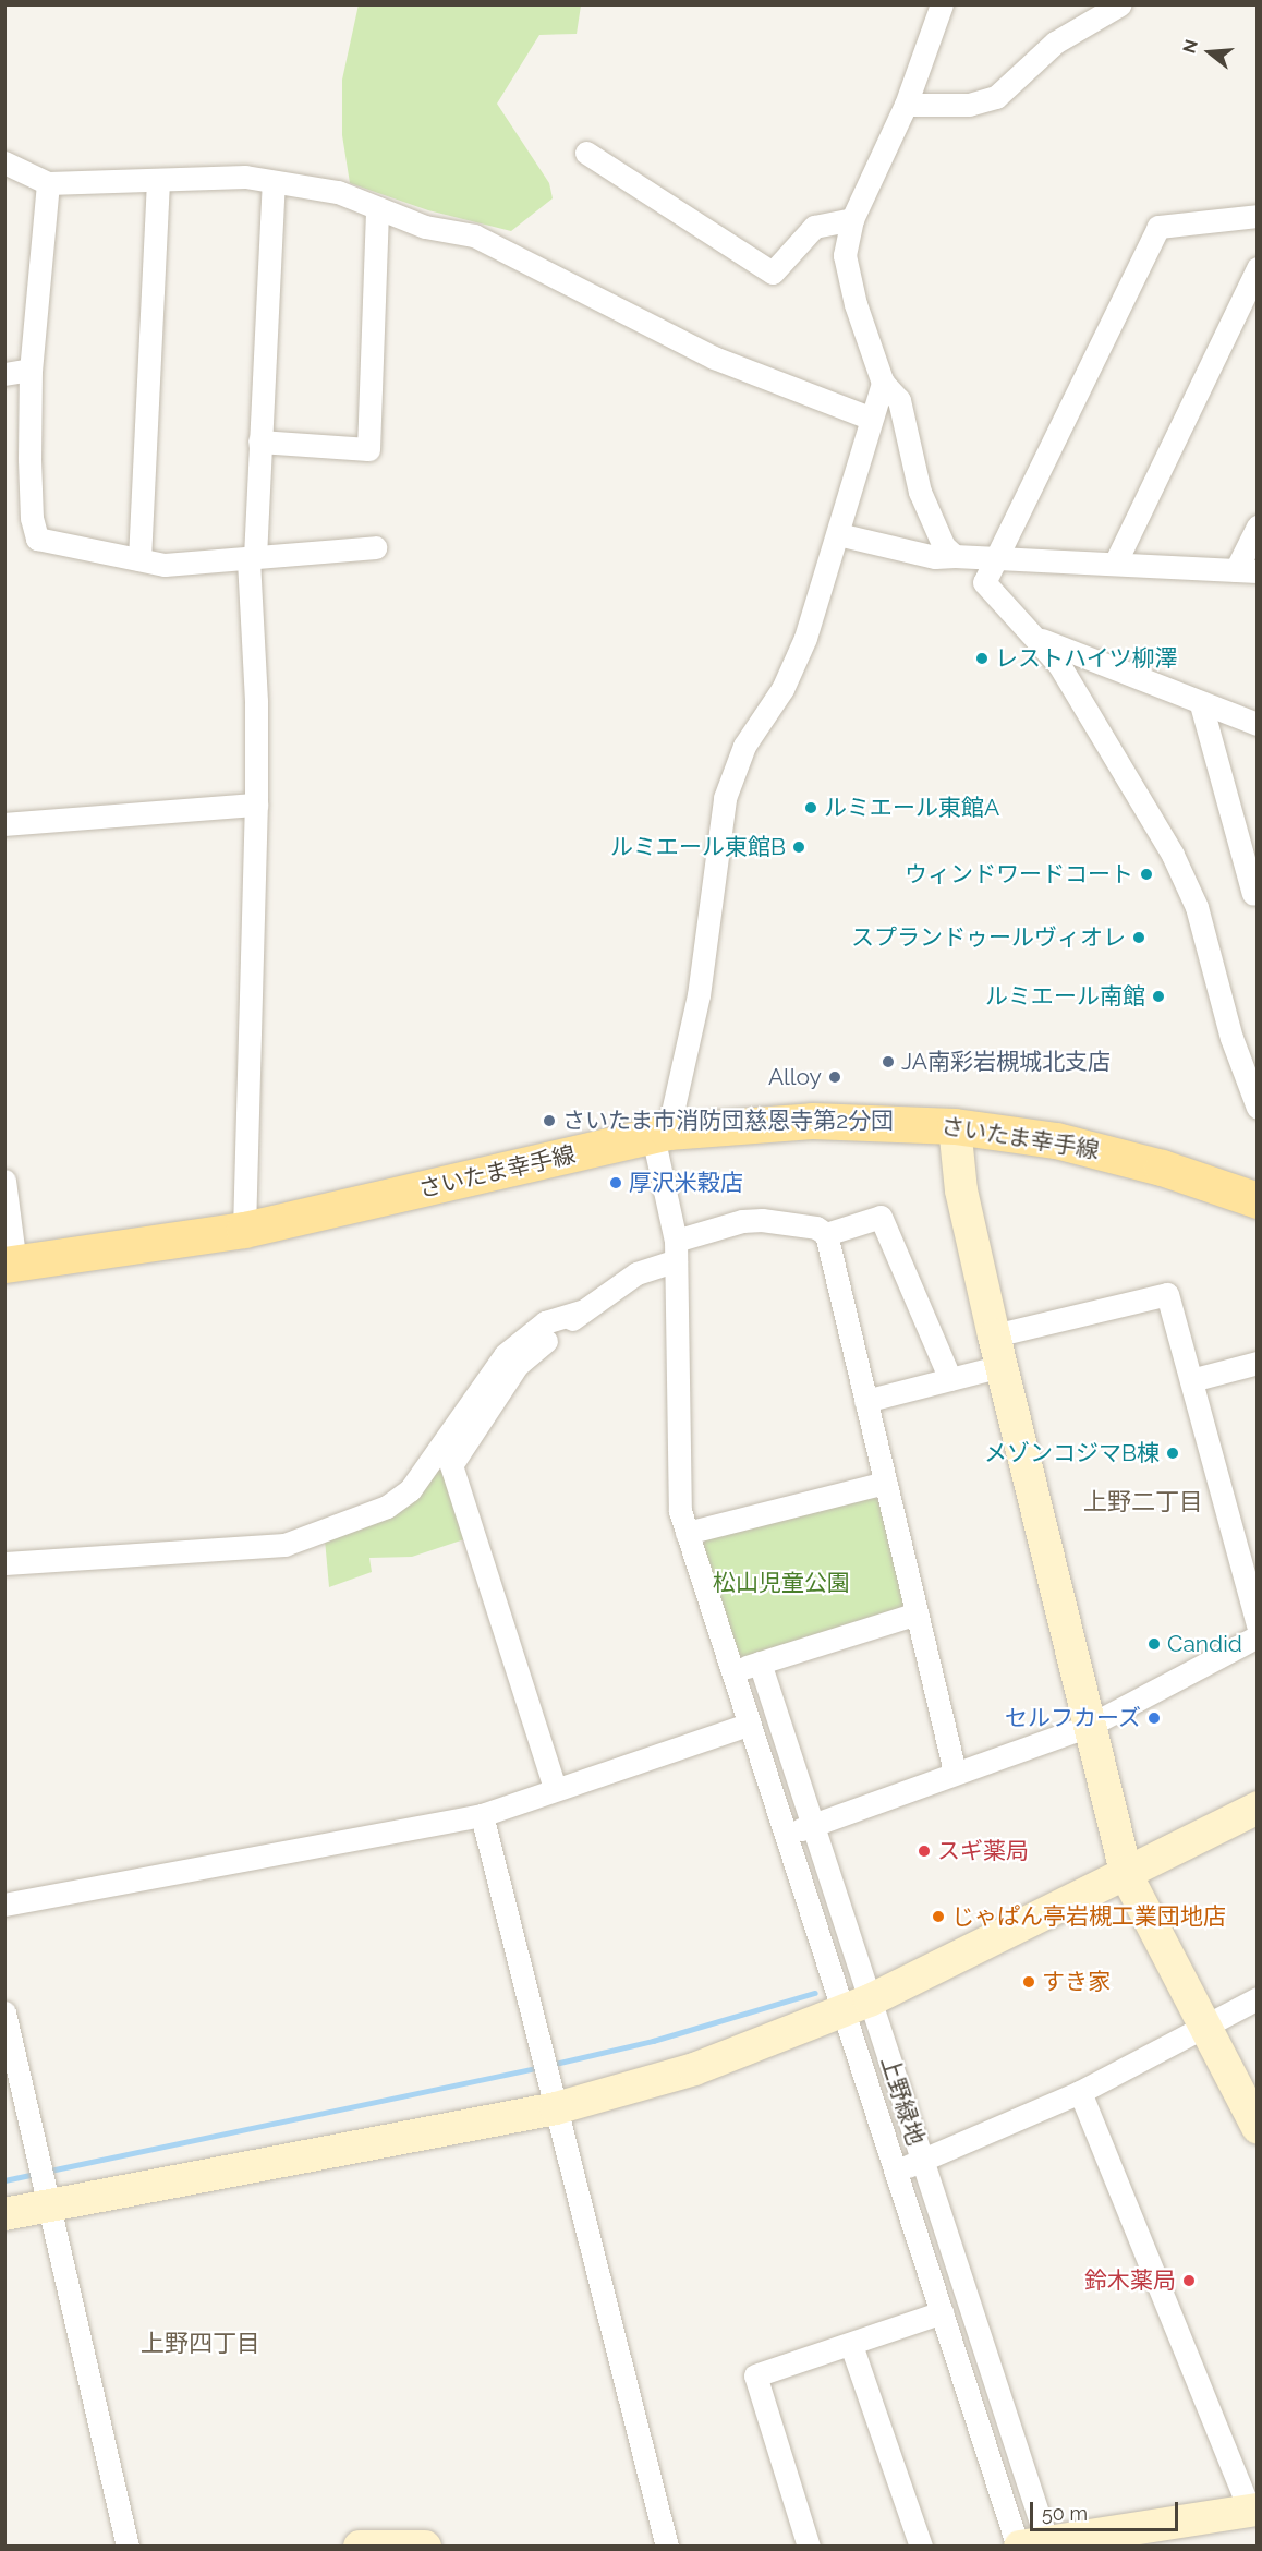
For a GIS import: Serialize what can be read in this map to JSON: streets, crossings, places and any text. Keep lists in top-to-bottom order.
{
  "streets": {
    "main road": ["さいたま幸手線"],
    "street": ["上野緑地"]
  },
  "districts": ["上野二丁目", "上野四丁目"],
  "parks": ["松山児童公園"],
  "places": [
    "レストハイツ柳澤",
    "ルミエール東館A",
    "ルミエール東館B",
    "ウィンドワードコート",
    "スプランドゥールヴィオレ",
    "ルミエール南館",
    "JA南彩岩槻城北支店",
    "Alloy",
    "さいたま市消防団慈恩寺第2分団",
    "厚沢米穀店",
    "メゾンコジマB棟",
    "Candid",
    "セルフカーズ",
    "スギ薬局",
    "じゃぱん亭岩槻工業団地店",
    "すき家",
    "鈴木薬局"
  ],
  "scale_bar": "50 m",
  "north": "left"
}
